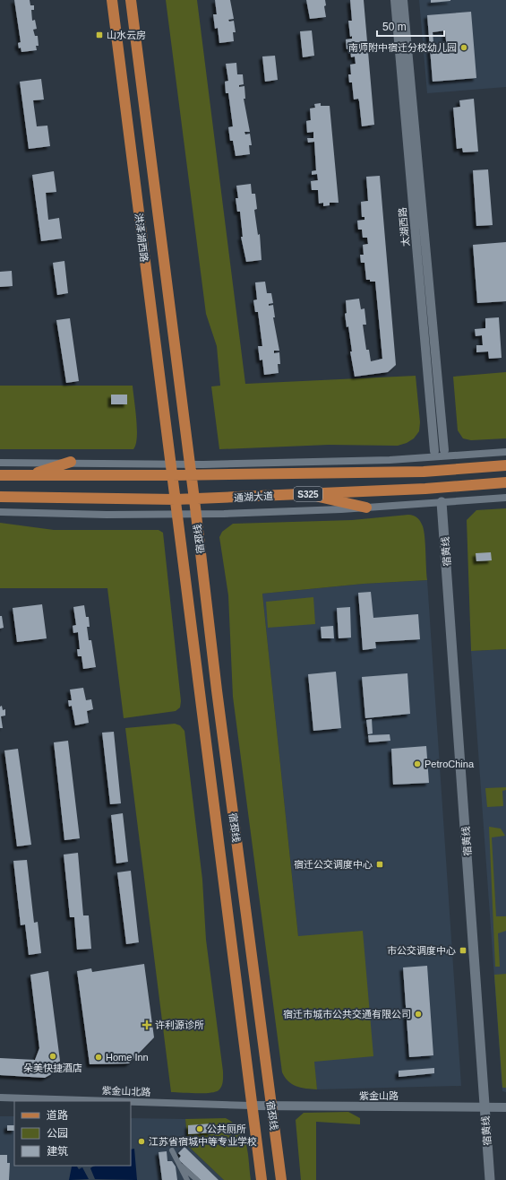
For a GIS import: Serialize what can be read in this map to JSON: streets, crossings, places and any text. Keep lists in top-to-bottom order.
{
  "streets": {
    "main road": [
      "洪泽湖西路",
      "S325",
      "通湖大道",
      "宿邳线",
      "宿黄线"
    ],
    "street": ["太湖西路", "紫金山北路", "紫金山路"]
  },
  "crossings": [
    ["洪泽湖西路", "宿邳线"],
    ["通湖大道", "宿邳线"],
    ["宿邳线", "紫金山北路"],
    ["宿邳线", "紫金山路"],
    ["宿黄线", "紫金山路"],
    ["紫金山北路", "紫金山路"]
  ],
  "places": {
    "transit": ["山水云房", "宿迁公交调度中心", "市公交调度中心"],
    "other": [
      "南师附中宿迁分校幼儿园",
      "PetroChina",
      "宿迁市城市公共交通有限公司",
      "朵美快捷酒店",
      "Home Inn",
      "公共厕所",
      "江苏省宿城中等专业学校"
    ],
    "health": ["许利源诊所"]
  },
  "legend": ["道路", "公园", "建筑"],
  "scale_bar": "50 m"
}
